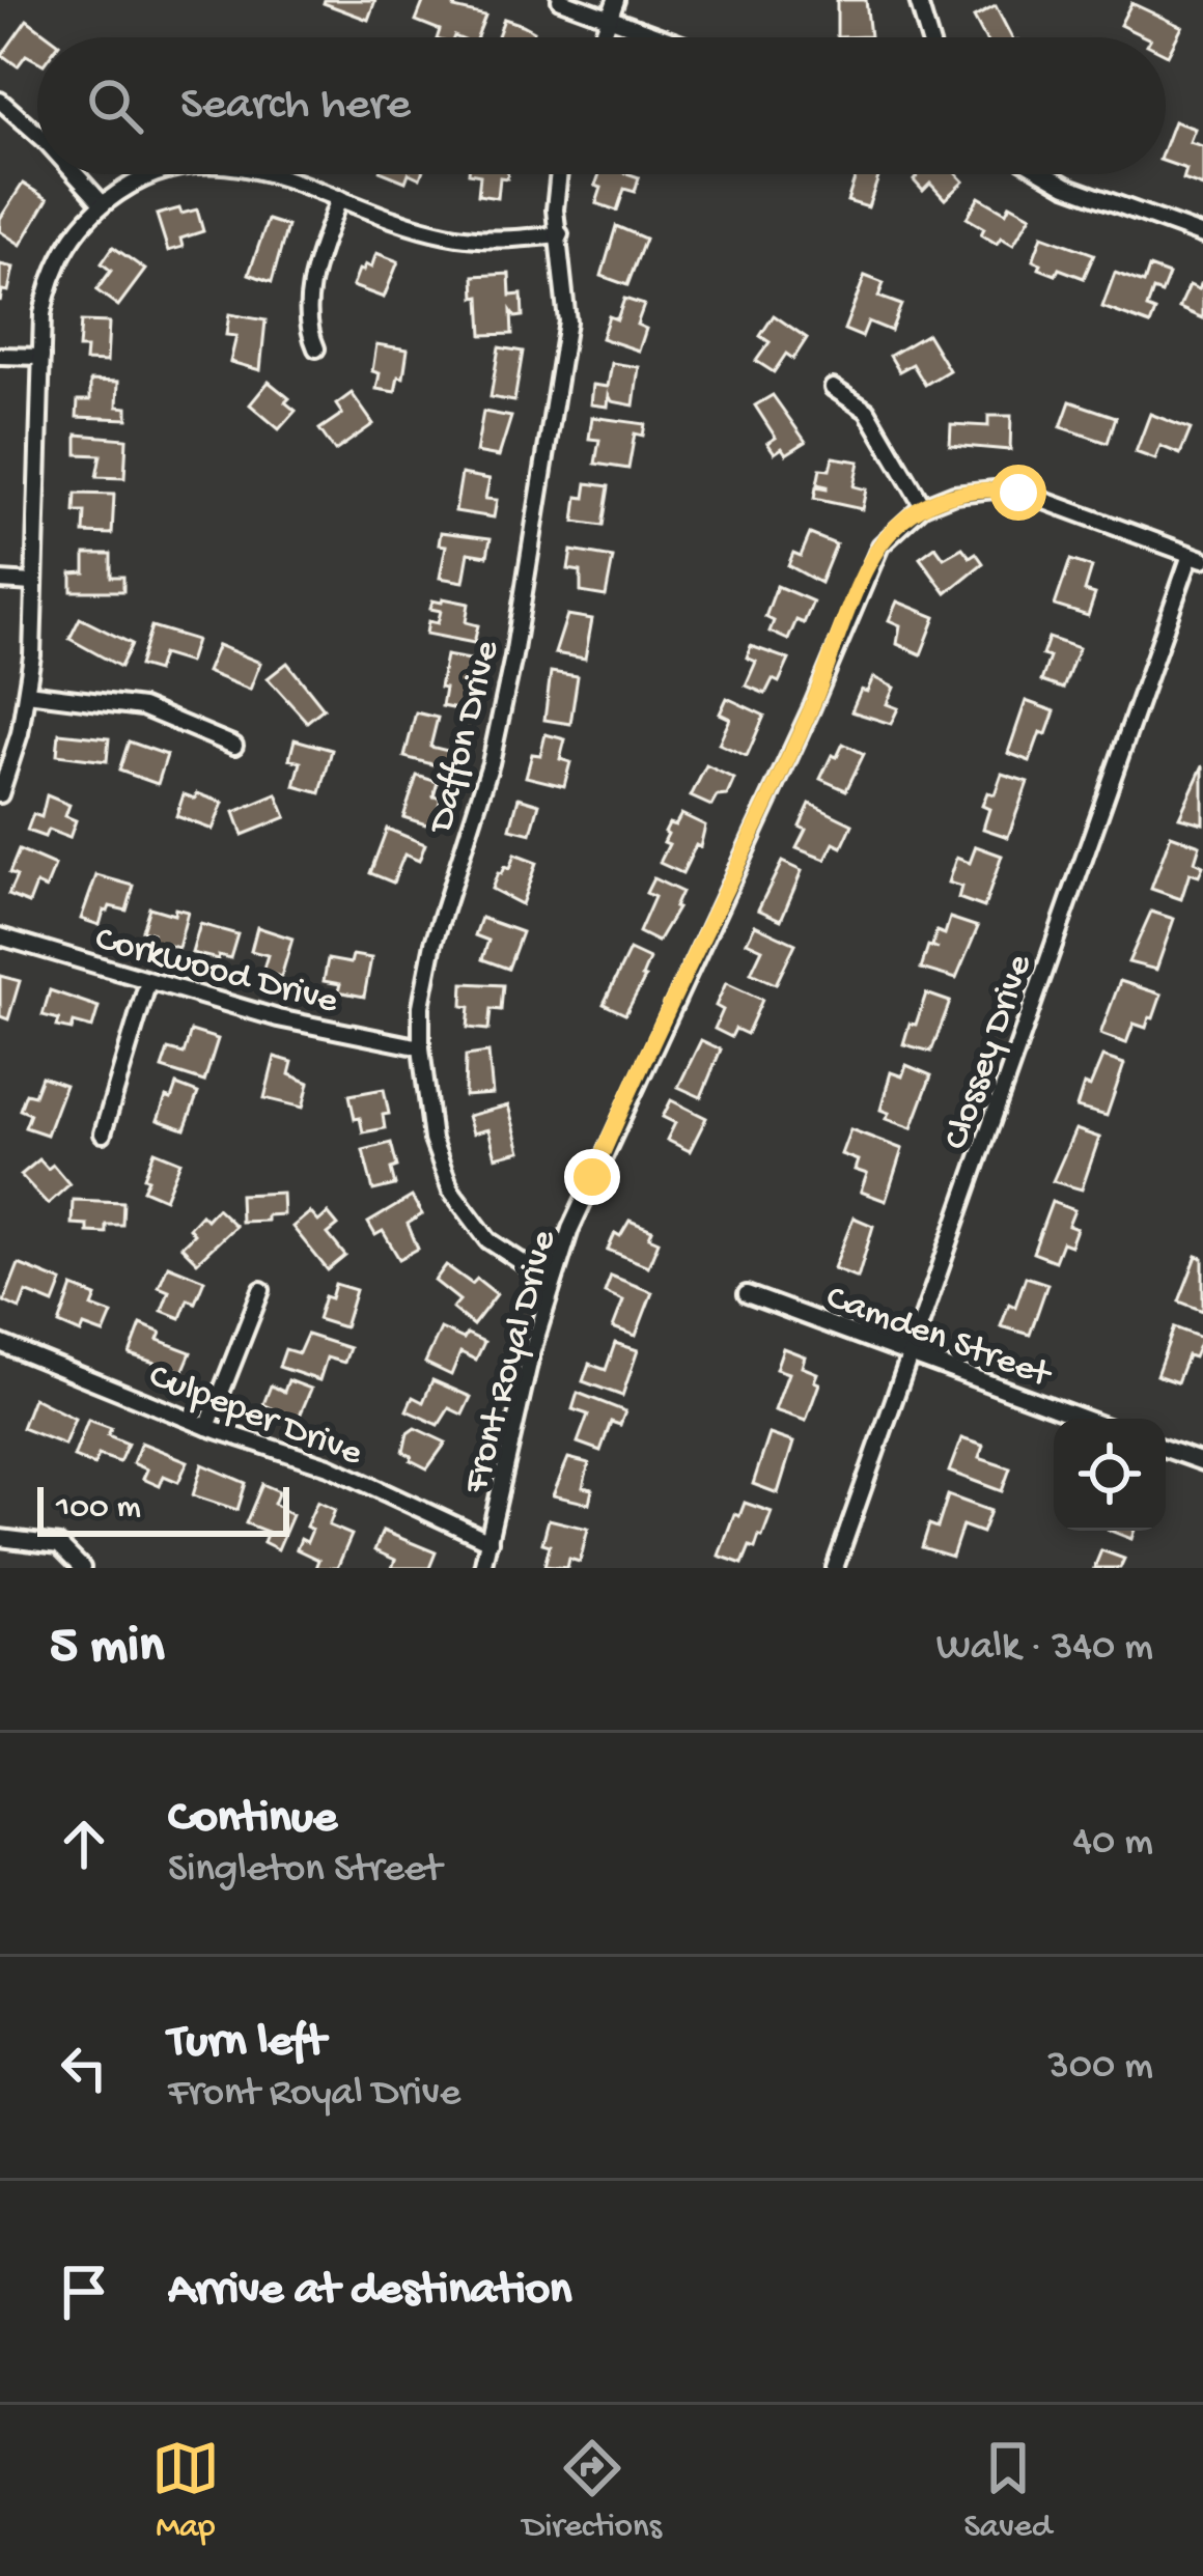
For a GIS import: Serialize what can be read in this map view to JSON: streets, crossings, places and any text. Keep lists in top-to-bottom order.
{
  "streets": {
    "street": [
      "Daffon Drive",
      "Corkwood Drive",
      "Clossey Drive",
      "Camden Street",
      "Front Royal Drive",
      "Culpeper Drive"
    ]
  },
  "crossings": [
    ["Daffon Drive", "Corkwood Drive"],
    ["Daffon Drive", "Front Royal Drive"],
    ["Clossey Drive", "Camden Street"],
    ["Front Royal Drive", "Culpeper Drive"]
  ],
  "scale_bar": "100 m",
  "page": {
    "search": "Search here",
    "scale": "100 m",
    "heading": ["5 min", "Walk · 340 m"],
    "list": [
      ["Continue", "Singleton Street", "40 m"],
      ["Turn left", "Front Royal Drive", "300 m"],
      "Arrive at destination"
    ],
    "nav": ["Map", "Directions", "Saved"]
  }
}
